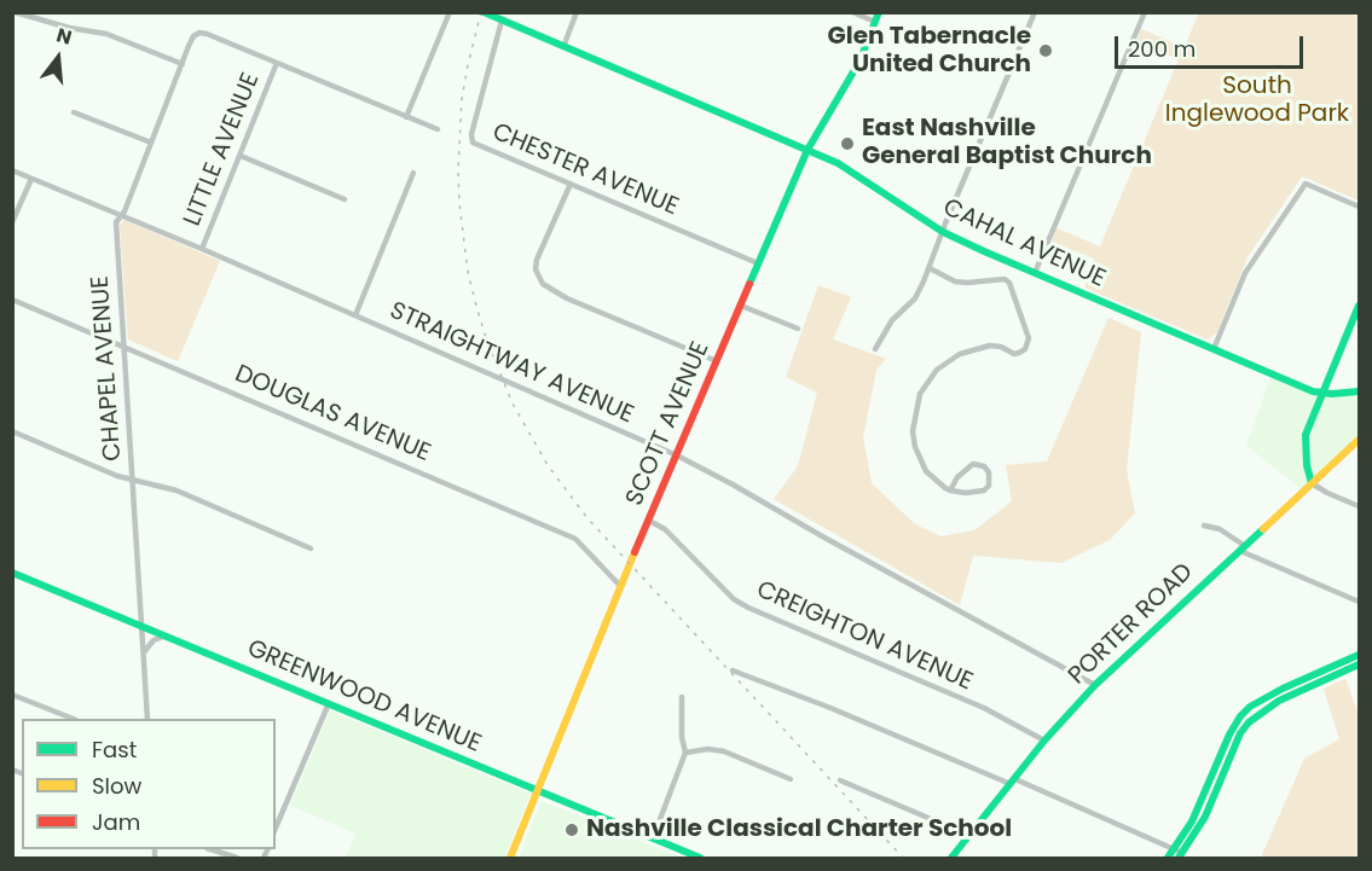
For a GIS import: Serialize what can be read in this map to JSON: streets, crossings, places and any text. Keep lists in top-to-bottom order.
{
  "streets": {
    "street": [
      "LITTLE AVENUE",
      "CHESTER AVENUE",
      "CAHAL AVENUE",
      "STRAIGHTWAY AVENUE",
      "CHAPEL AVENUE",
      "DOUGLAS AVENUE",
      "SCOTT AVENUE",
      "PORTER ROAD",
      "CREIGHTON AVENUE",
      "GREENWOOD AVENUE"
    ]
  },
  "crossings": [
    ["LITTLE AVENUE", "STRAIGHTWAY AVENUE"],
    ["LITTLE AVENUE", "CHAPEL AVENUE"],
    ["CHESTER AVENUE", "CAHAL AVENUE"],
    ["CHESTER AVENUE", "SCOTT AVENUE"],
    ["CAHAL AVENUE", "SCOTT AVENUE"],
    ["STRAIGHTWAY AVENUE", "CHAPEL AVENUE"],
    ["STRAIGHTWAY AVENUE", "SCOTT AVENUE"],
    ["STRAIGHTWAY AVENUE", "PORTER ROAD"],
    ["CHAPEL AVENUE", "DOUGLAS AVENUE"],
    ["CHAPEL AVENUE", "GREENWOOD AVENUE"],
    ["DOUGLAS AVENUE", "SCOTT AVENUE"],
    ["SCOTT AVENUE", "CREIGHTON AVENUE"],
    ["SCOTT AVENUE", "GREENWOOD AVENUE"],
    ["PORTER ROAD", "CREIGHTON AVENUE"]
  ],
  "parks": ["South Inglewood Park"],
  "places": ["Glen Tabernacle United Church", "East Nashville General Baptist Church", "Nashville Classical Charter School"],
  "legend": ["Fast", "Slow", "Jam"],
  "scale_bar": "200 m",
  "north": "top"
}
